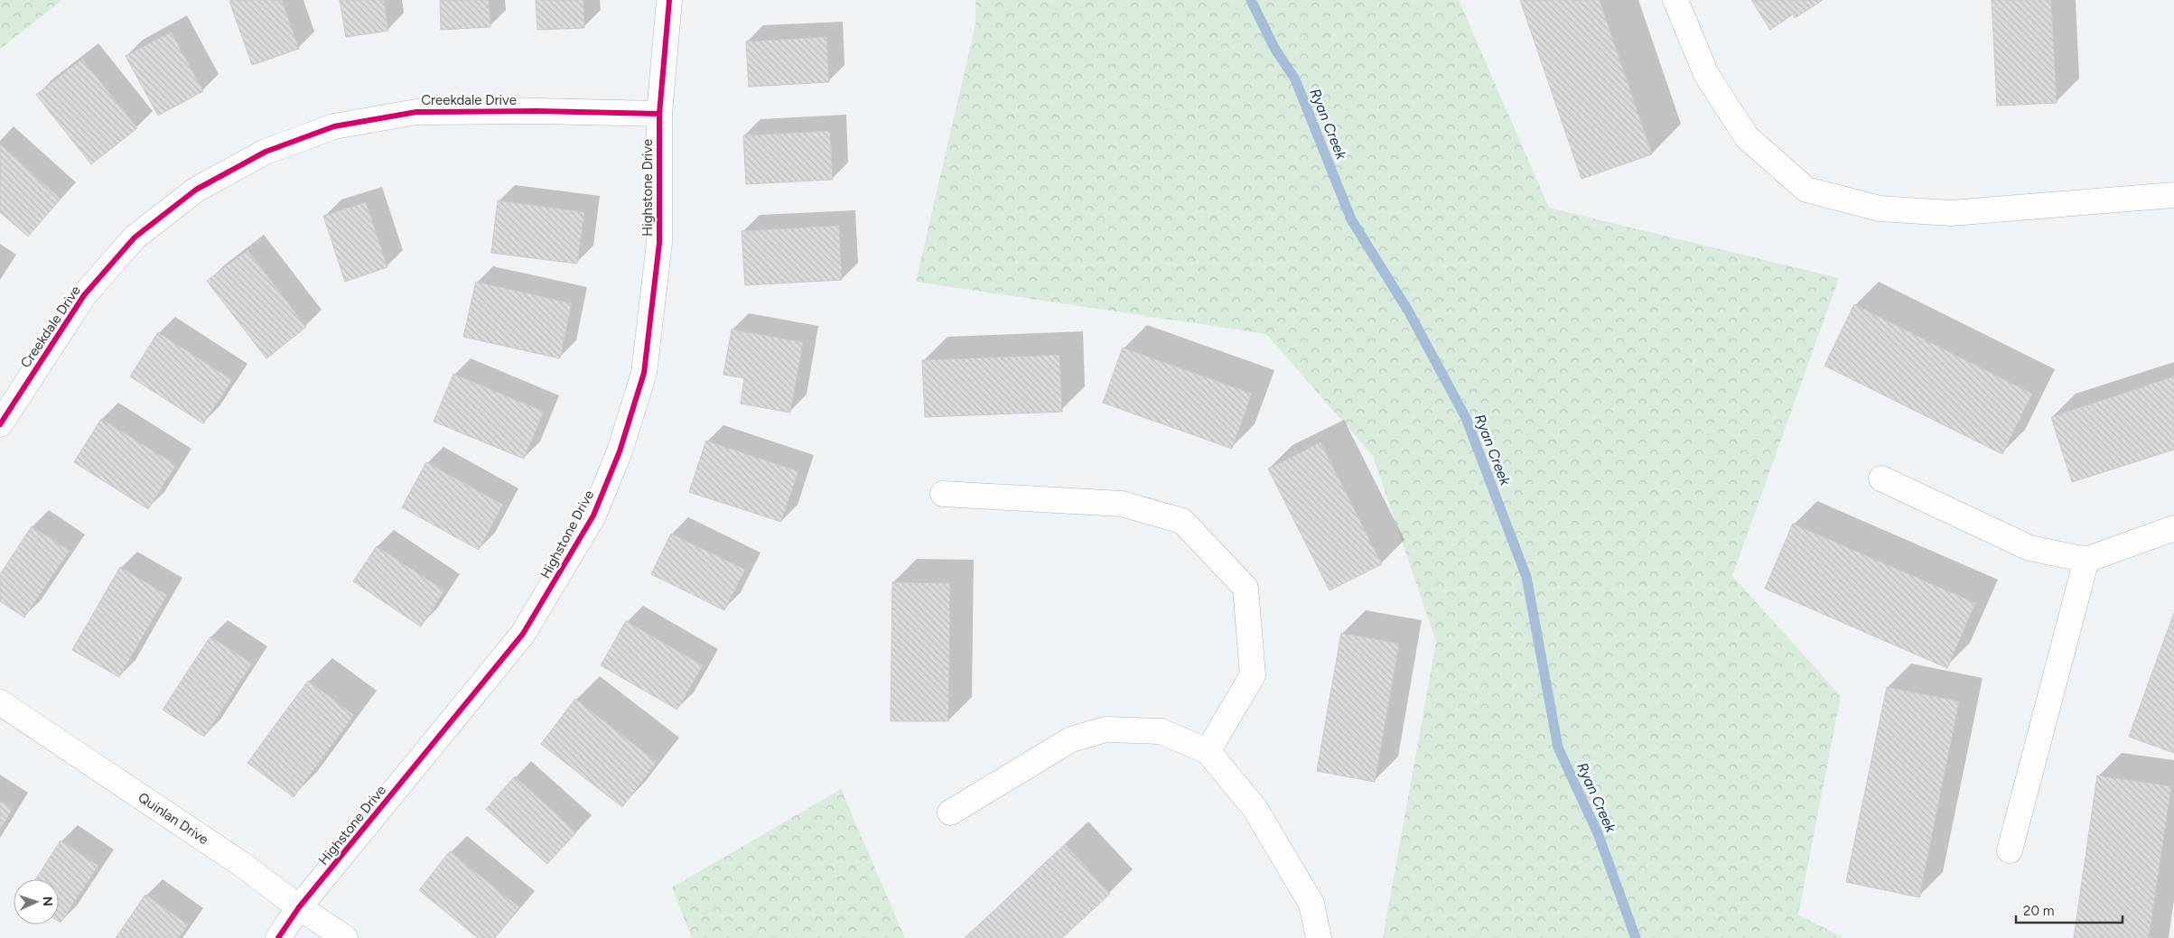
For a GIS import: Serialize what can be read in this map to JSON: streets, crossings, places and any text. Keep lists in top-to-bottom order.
{
  "streets": {
    "street": ["Creekdale Drive", "Highstone Drive", "Quinlan Drive"]
  },
  "crossings": [
    ["Creekdale Drive", "Highstone Drive"],
    ["Highstone Drive", "Quinlan Drive"]
  ],
  "water": ["Ryan Creek"],
  "scale_bar": "20 m",
  "north": "right"
}
